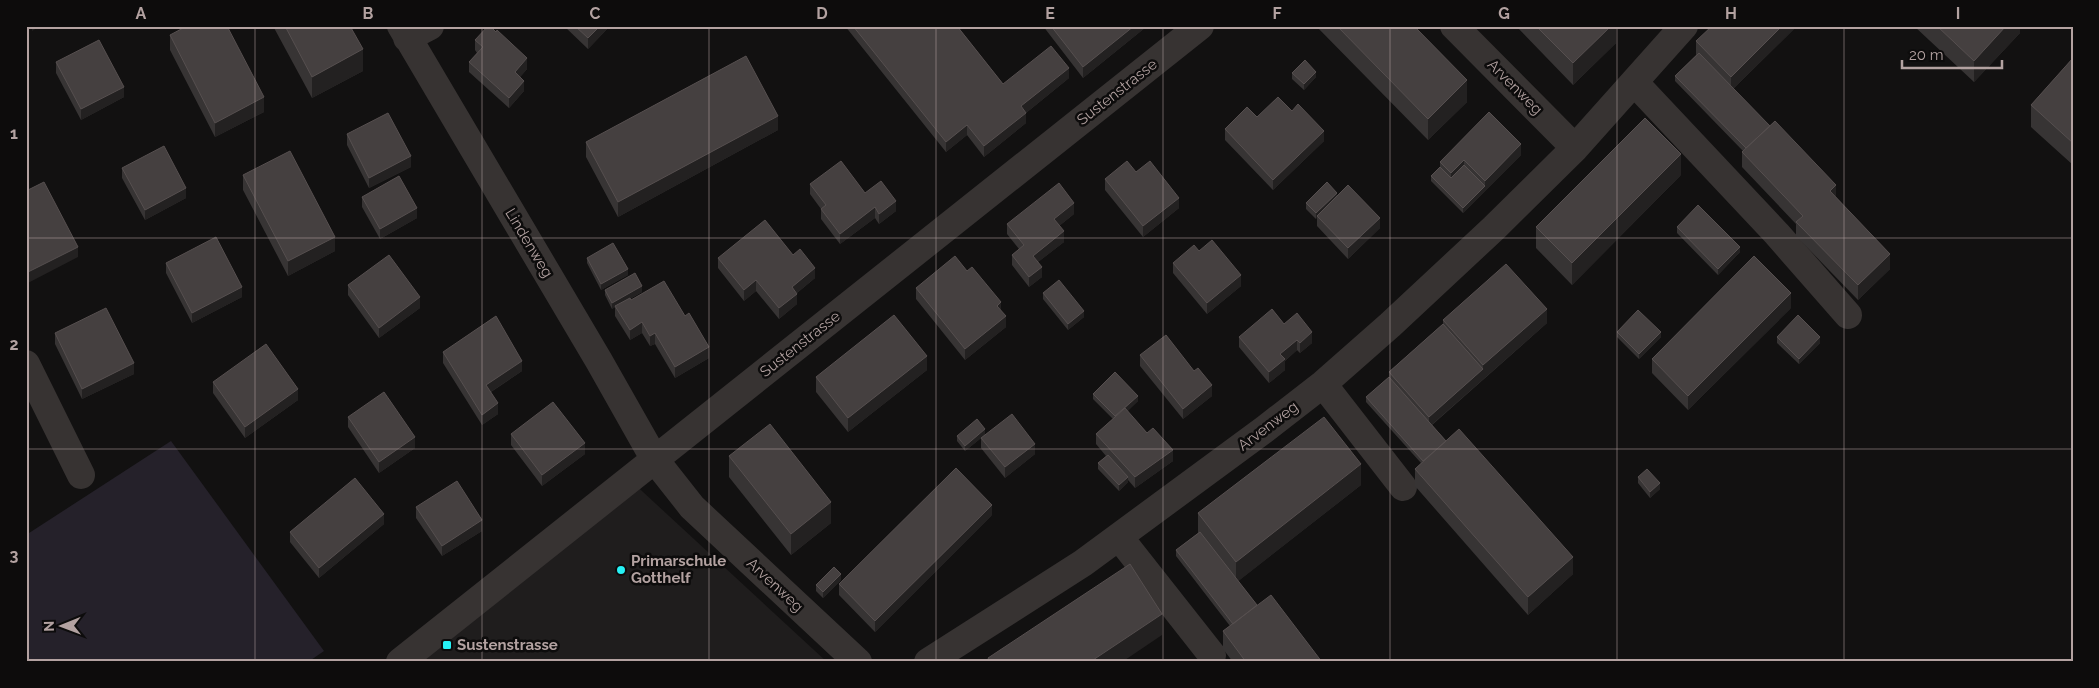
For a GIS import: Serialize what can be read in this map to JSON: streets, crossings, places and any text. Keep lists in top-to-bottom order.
{
  "streets": {
    "street": ["Arvenweg", "Sustenstrasse", "Lindenweg"]
  },
  "crossings": [
    ["Arvenweg", "Sustenstrasse"],
    ["Arvenweg", "Lindenweg"],
    ["Sustenstrasse", "Lindenweg"]
  ],
  "places": {
    "other": ["Primarschule Gotthelf"],
    "transit": ["Sustenstrasse"]
  },
  "scale_bar": "20 m",
  "north": "left",
  "grid": {
    "columns": [
      "A",
      "B",
      "C",
      "D",
      "E",
      "F",
      "G",
      "H",
      "I"
    ],
    "rows": ["1", "2", "3"]
  }
}
